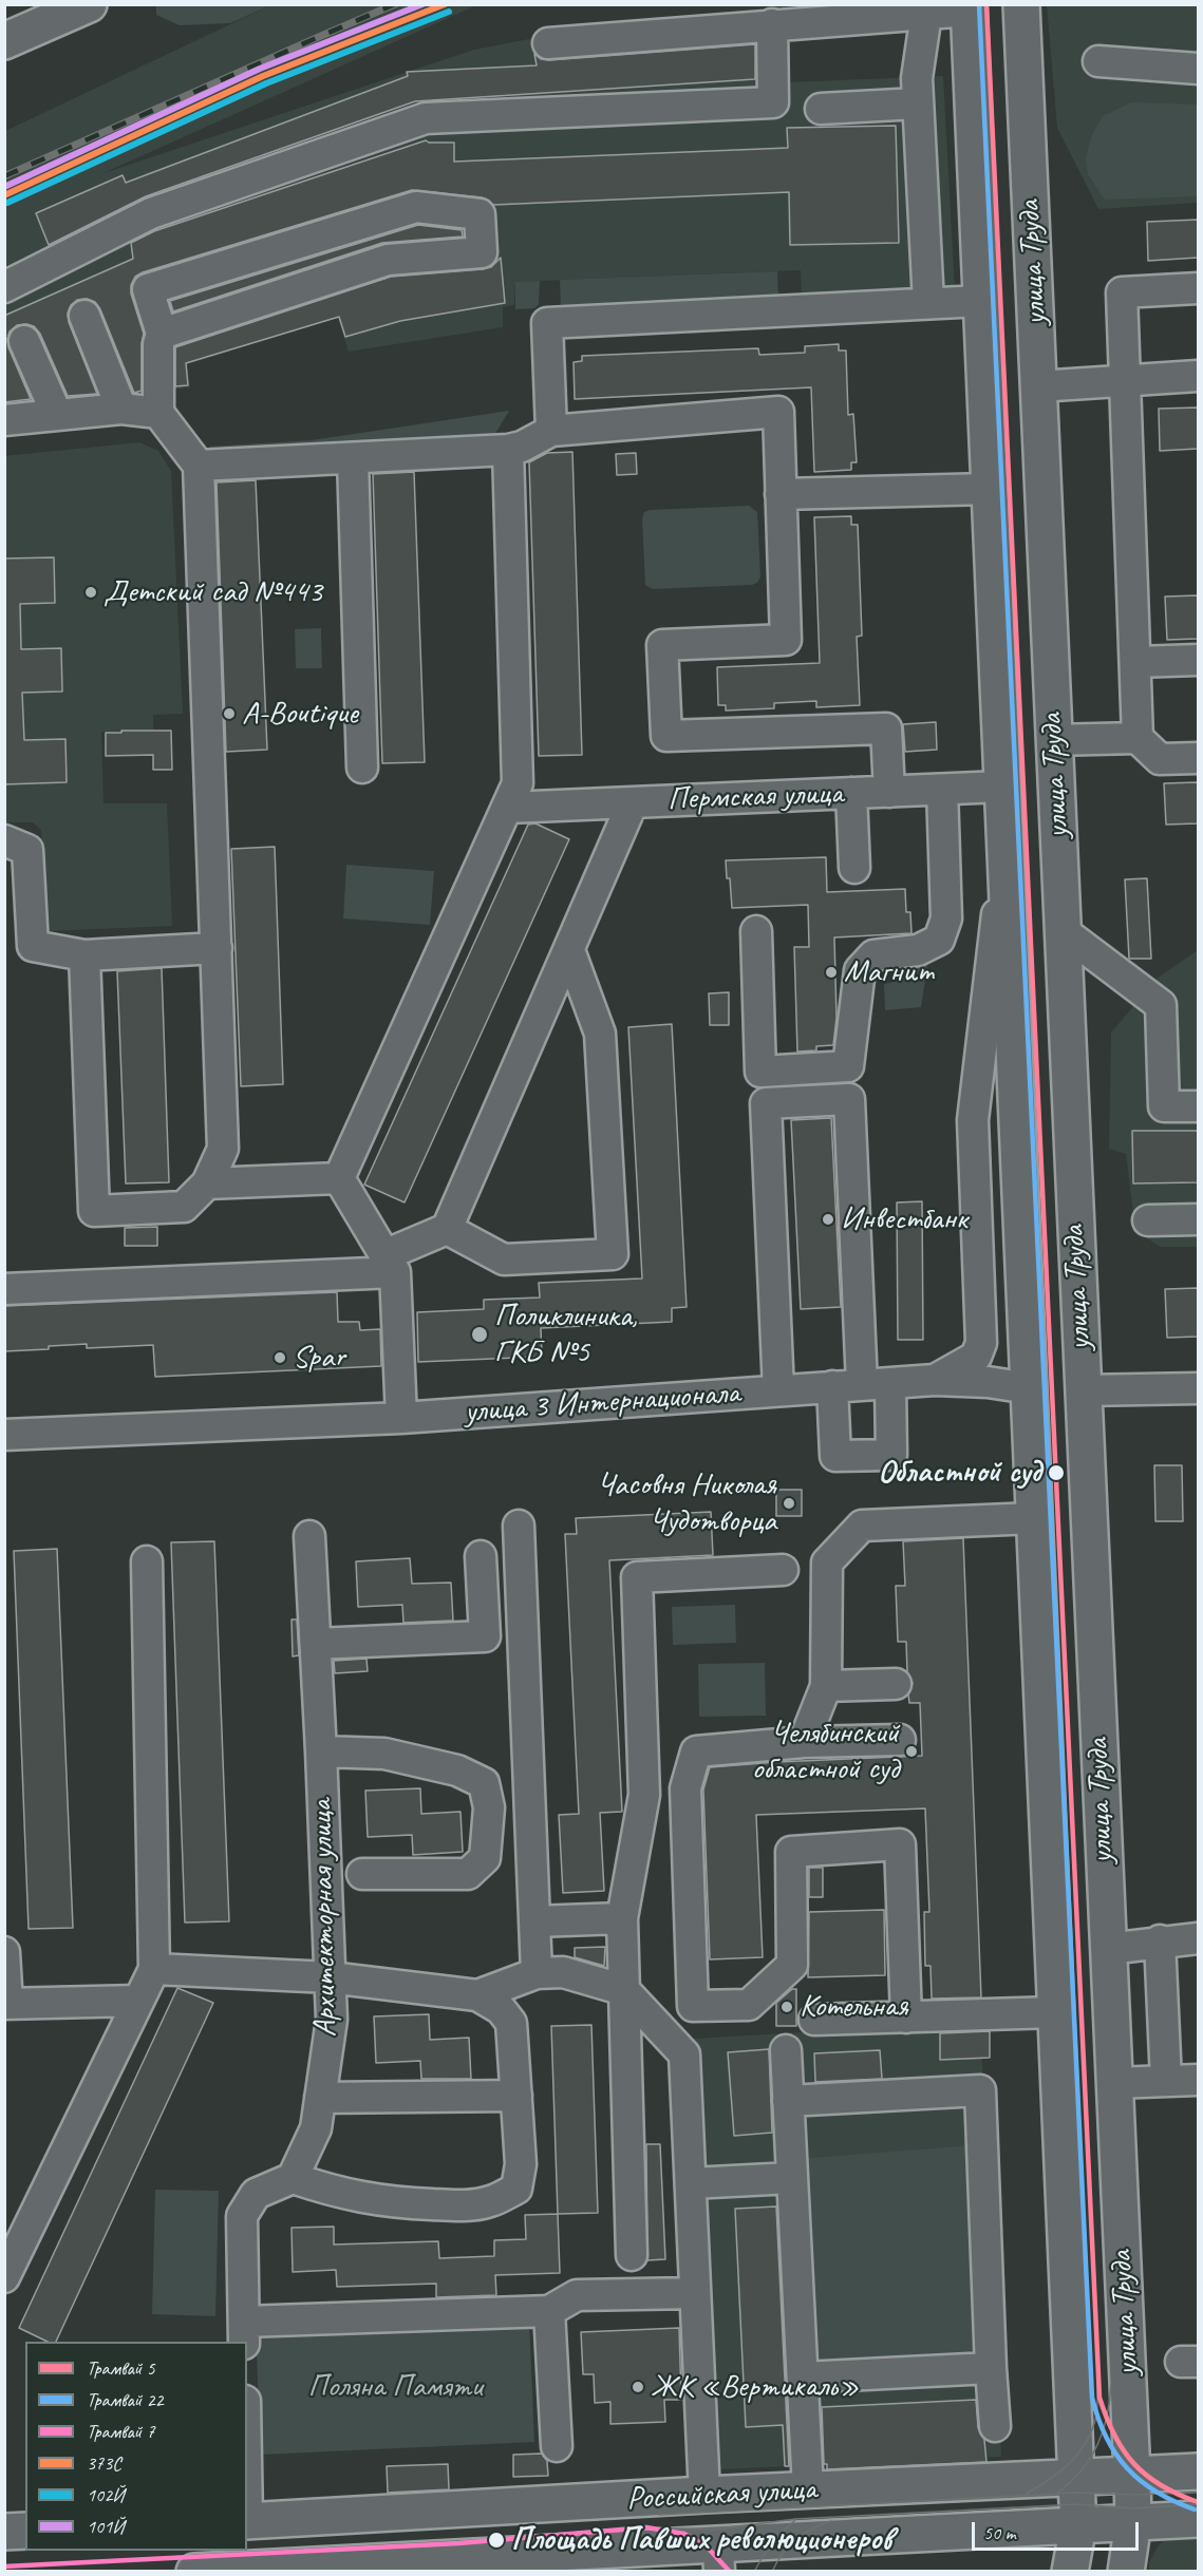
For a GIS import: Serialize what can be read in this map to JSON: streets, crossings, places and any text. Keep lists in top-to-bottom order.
{
  "streets": {
    "main road": ["улица Труда", "улица 3 Интернационала", "Российская улица"],
    "street": ["Пермская улица", "Архитекторная улица"]
  },
  "crossings": [
    ["улица Труда", "Пермская улица"],
    ["улица Труда", "улица 3 Интернационала"],
    ["улица Труда", "Российская улица"]
  ],
  "parks": ["Поляна Памяти"],
  "places": [
    "Детский сад №443",
    "A-Boutique",
    "Магнит",
    "Инвестбанк",
    "Поликлиника, ГКБ №5",
    "Spar",
    "Областной суд",
    "Часовня Николая Чудотворца",
    "Челябинский областной суд",
    "Котельная",
    "ЖК «Вертикаль»",
    "Площадь Павших революционеров"
  ],
  "lines": [
    "tram line 5",
    "tram line 22",
    "transit line 373C",
    "transit line 101Й",
    "transit line 102Й",
    "tram line 7"
  ],
  "legend": [
    "Трамвай 5",
    "Трамвай 22",
    "Трамвай 7",
    "373C",
    "102Й",
    "101Й"
  ],
  "scale_bar": "50 m"
}
